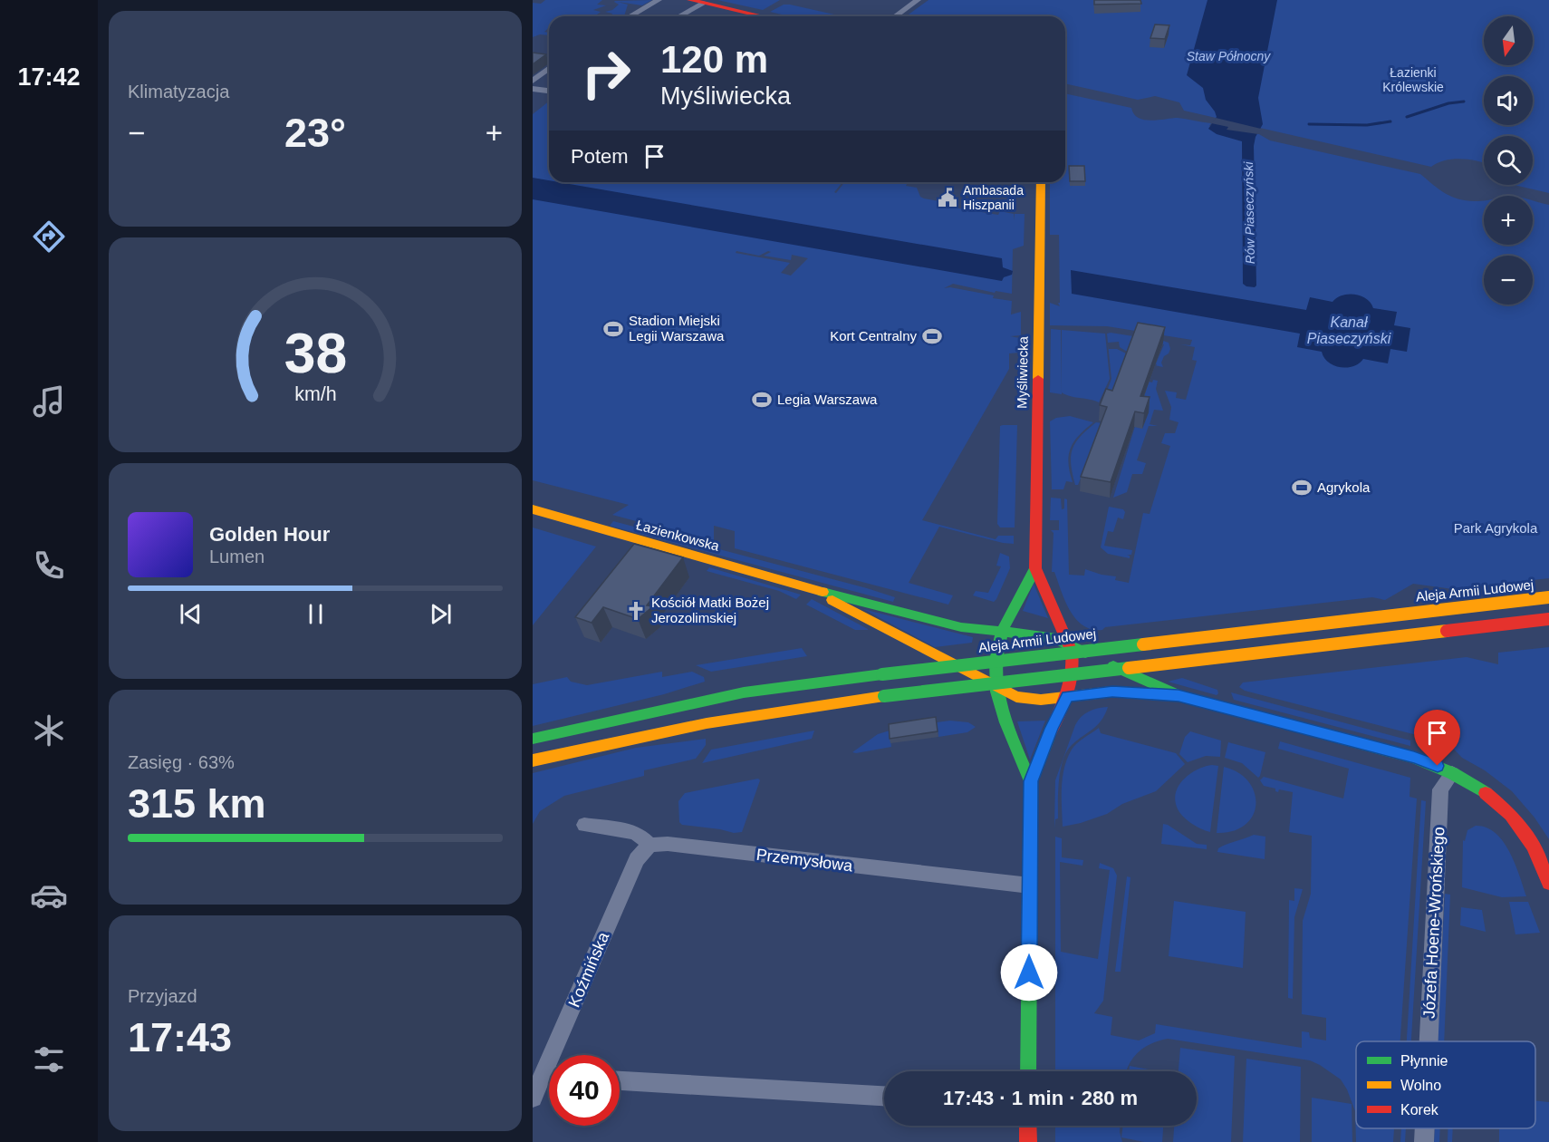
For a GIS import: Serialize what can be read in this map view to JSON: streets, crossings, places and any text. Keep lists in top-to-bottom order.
{
  "streets": {
    "street": [
      "Myśliwiecka",
      "Łazienkowska",
      "Aleja Armii Ludowej",
      "Przemysłowa",
      "Józefa Hoene-Wrońskiego",
      "Koźmińska"
    ]
  },
  "crossings": [
    ["Myśliwiecka", "Łazienkowska"],
    ["Przemysłowa", "Koźmińska"]
  ],
  "water": ["Staw Północny", "Rów Piaseczyński", "Kanał Piaseczyński"],
  "parks": ["Łazienki Królewskie", "Park Agrykola"],
  "places": {
    "public building": ["Ambasada Hiszpanii"],
    "sports": [
      "Stadion Miejski Legii Warszawa",
      "Kort Centralny",
      "Legia Warszawa",
      "Agrykola"
    ],
    "church": ["Kościół Matki Bożej Jerozolimskiej"]
  },
  "legend": ["Płynnie", "Wolno", "Korek"],
  "north": "bottom",
  "page": {
    "tabs": "17:42",
    "tile": [
      "Klimatyzacja",
      ["Zasięg · 63%", "315 km"],
      ["Przyjazd", "17:43"]
    ],
    "map_buttons": ["+", "−"],
    "turn": ["120 m", "Myśliwiecka"],
    "heat": ["−", "23°", "+"],
    "then": "Potem",
    "song": ["Golden Hour", "Lumen"],
    "limit": "40",
    "trip": "17:43 · 1 min · 280 m",
    "gauge": ["38", "km/h"]
  }
}
